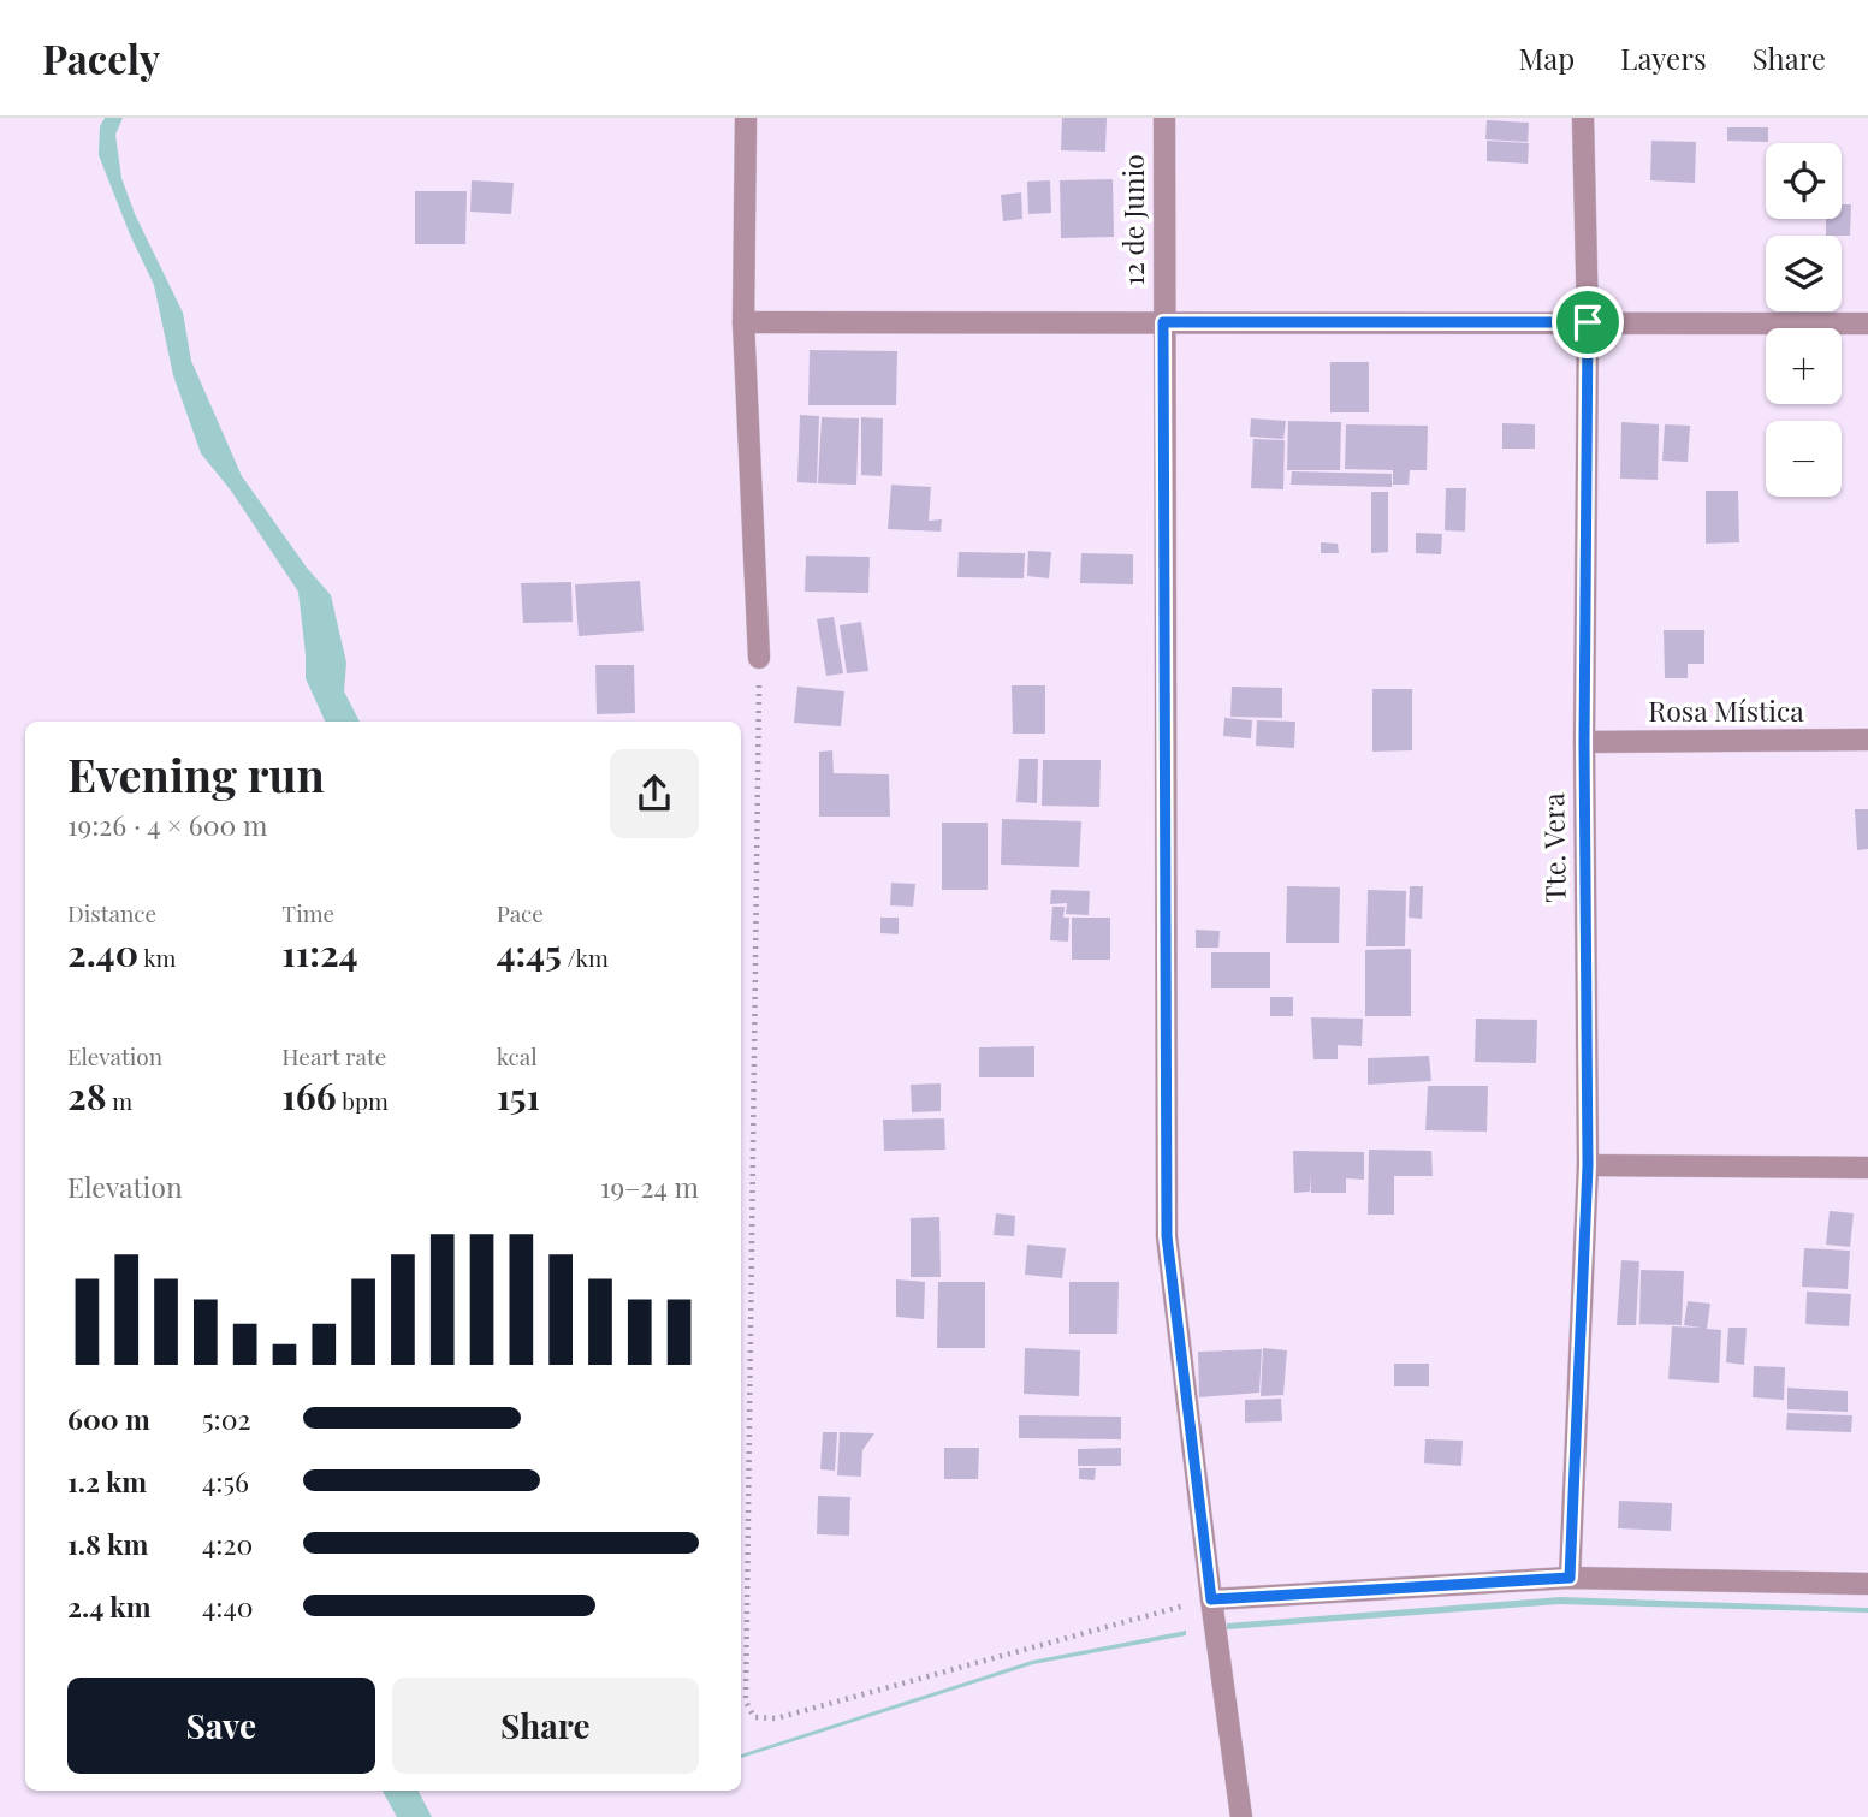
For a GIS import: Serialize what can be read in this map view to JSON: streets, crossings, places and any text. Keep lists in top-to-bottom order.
{
  "streets": {
    "street": ["12 de Junio", "Rosa Mística", "Tte. Vera"]
  },
  "crossings": [
    ["Rosa Mística", "Tte. Vera"]
  ],
  "page": {
    "header": "Pacely",
    "nav": ["Map", "Layers", "Share"],
    "map_buttons": ["+", "−"],
    "heading": ["Evening run", "19:26 · 4 × 600 m"],
    "stats": [
      ["Distance", "2.40 km"],
      ["Time", "11:24"],
      ["Pace", "4:45 /km"],
      ["Elevation", "28 m"],
      ["Heart rate", "166 bpm"],
      ["kcal", "151"]
    ],
    "chart": ["Elevation", "19–24 m"],
    "list": [
      {
        "name": "600 m",
        "note": "5:02"
      },
      {
        "name": "1.2 km",
        "note": "4:56"
      },
      {
        "name": "1.8 km",
        "note": "4:20"
      },
      {
        "name": "2.4 km",
        "note": "4:40"
      }
    ],
    "buttons": ["Save", "Share"]
  }
}
